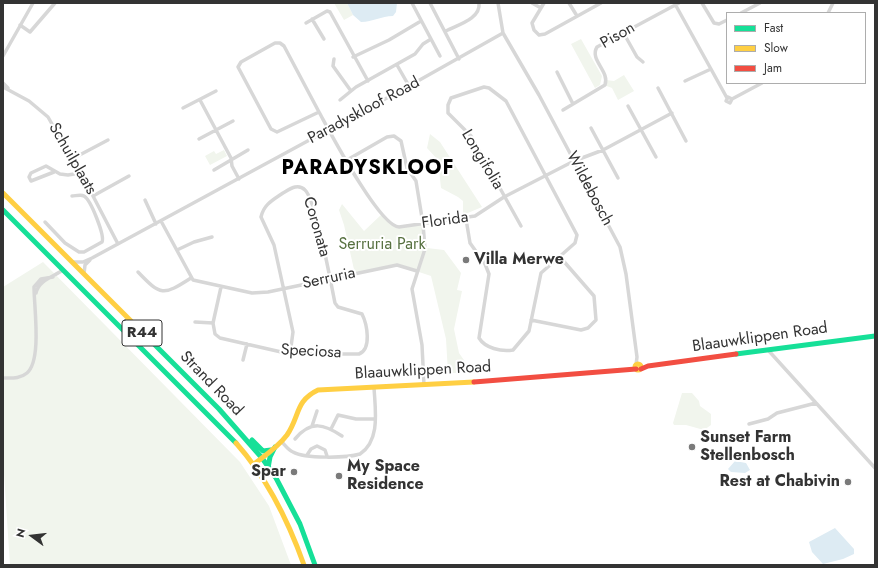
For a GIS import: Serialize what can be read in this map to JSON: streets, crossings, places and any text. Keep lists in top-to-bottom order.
{
  "streets": {
    "main road": ["R44", "Blaauwklippen Road", "Strand Road"],
    "street": [
      "Pison",
      "Paradyskloof Road",
      "Schuilplaats",
      "Longifolia",
      "Wildebosch",
      "Florida",
      "Coronata",
      "Serruria",
      "Speciosa"
    ]
  },
  "crossings": [
    ["Paradyskloof Road", "Schuilplaats"],
    ["Paradyskloof Road", "Wildebosch"],
    ["Paradyskloof Road", "Florida"],
    ["Paradyskloof Road", "Strand Road"],
    ["Longifolia", "Florida"],
    ["Wildebosch", "Florida"],
    ["Wildebosch", "Blaauwklippen Road"],
    ["Coronata", "Serruria"],
    ["Coronata", "Speciosa"],
    ["Serruria", "Speciosa"],
    ["Blaauwklippen Road", "Strand Road"]
  ],
  "districts": ["PARADYSKLOOF"],
  "parks": ["Serruria Park"],
  "places": [
    "Villa Merwe",
    "Sunset Farm Stellenbosch",
    "Spar",
    "My Space Residence",
    "Rest at Chabivin"
  ],
  "legend": ["Fast", "Slow", "Jam"],
  "north": "left"
}
